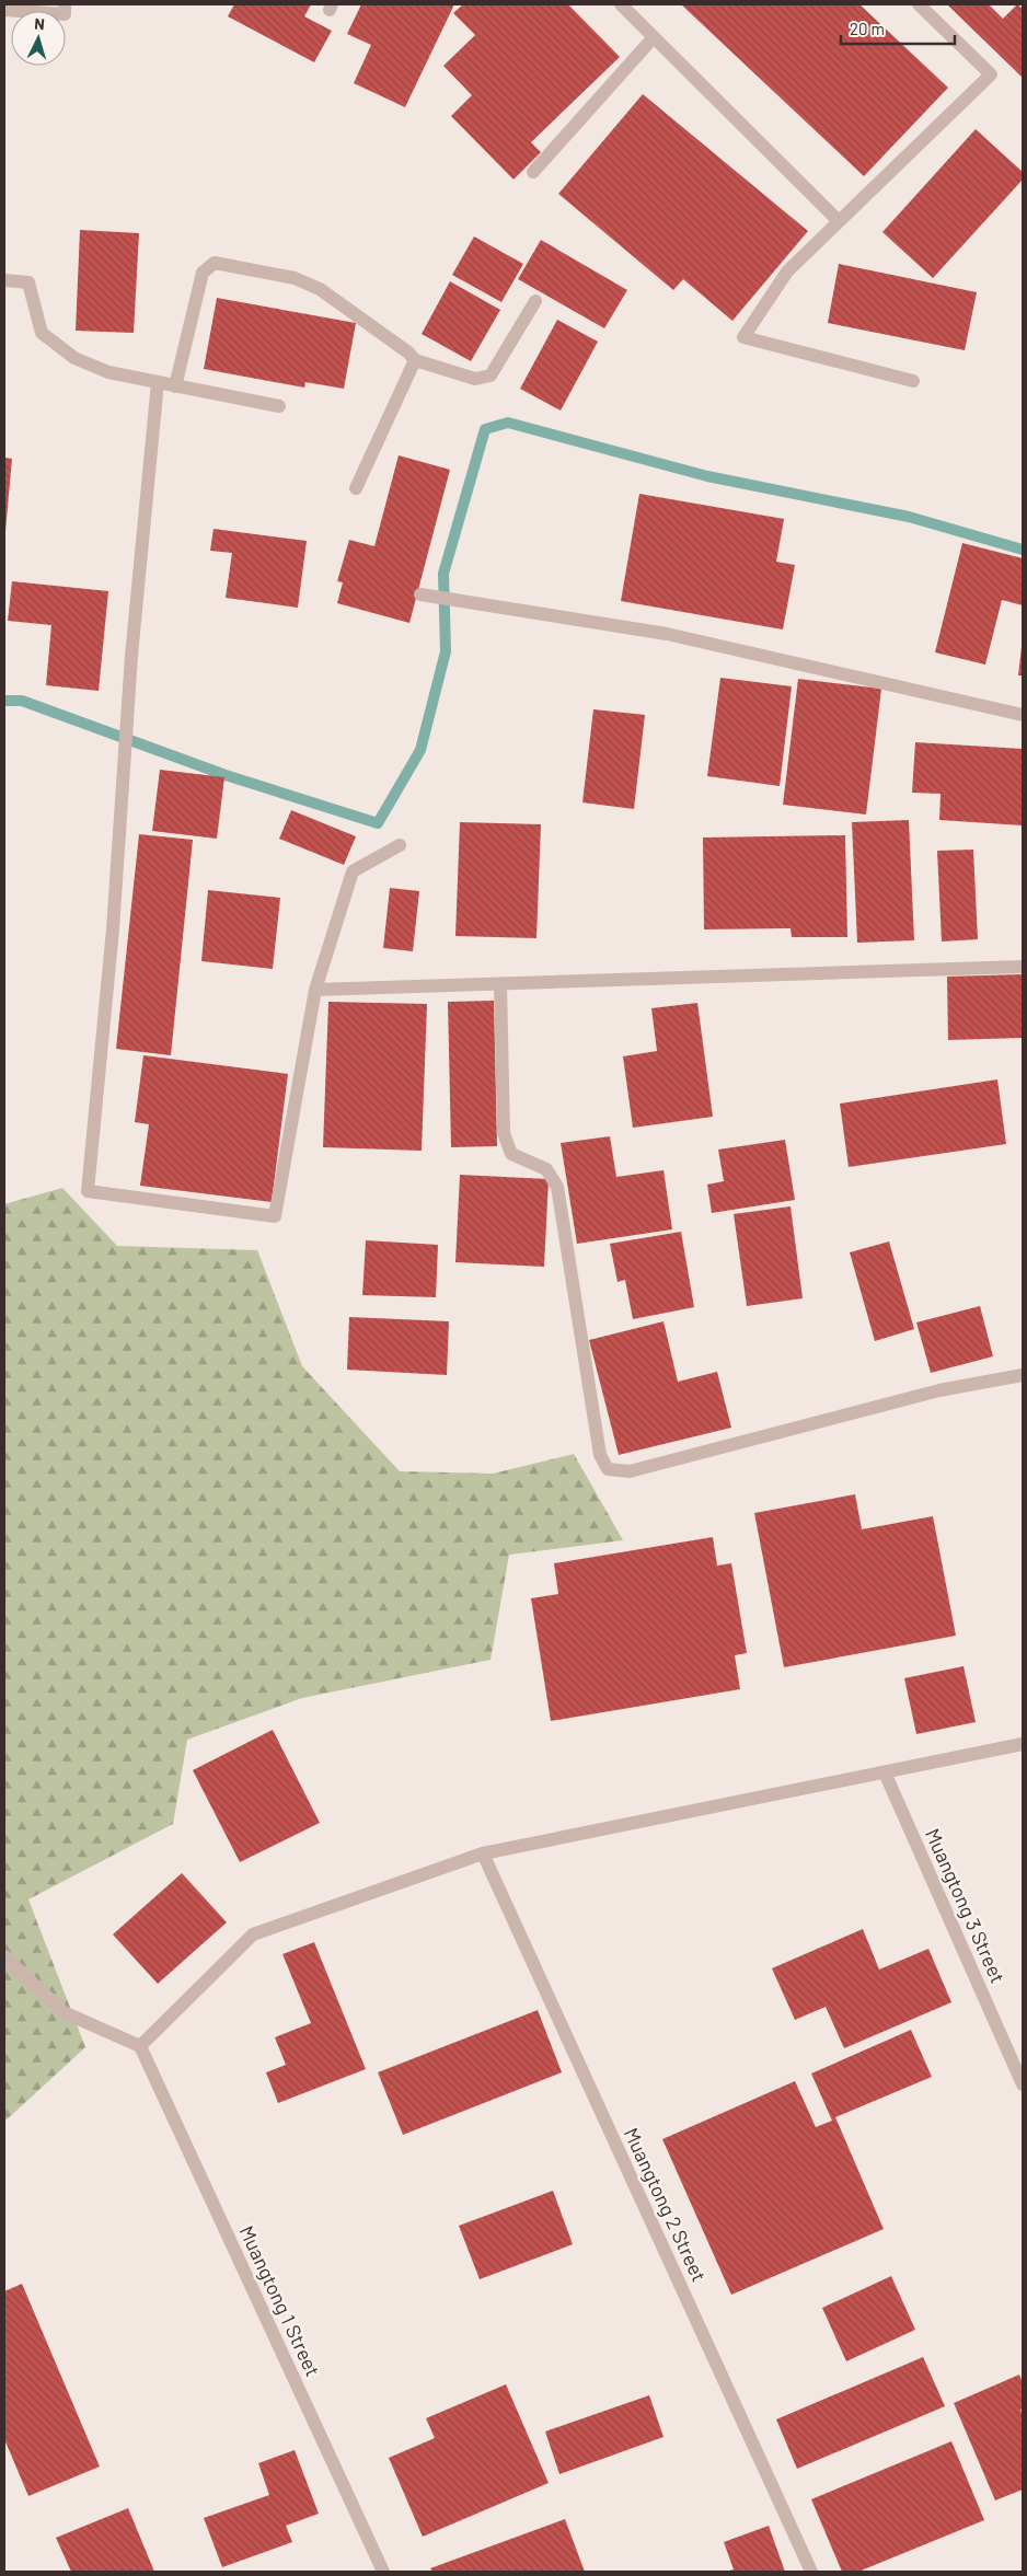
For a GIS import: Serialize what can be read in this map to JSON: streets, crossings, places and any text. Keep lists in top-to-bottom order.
{
  "streets": {
    "street": ["Muangtong 3 Street", "Muangtong 2 Street", "Muangtong 1 Street"]
  },
  "scale_bar": "20 m",
  "north": "top"
}
